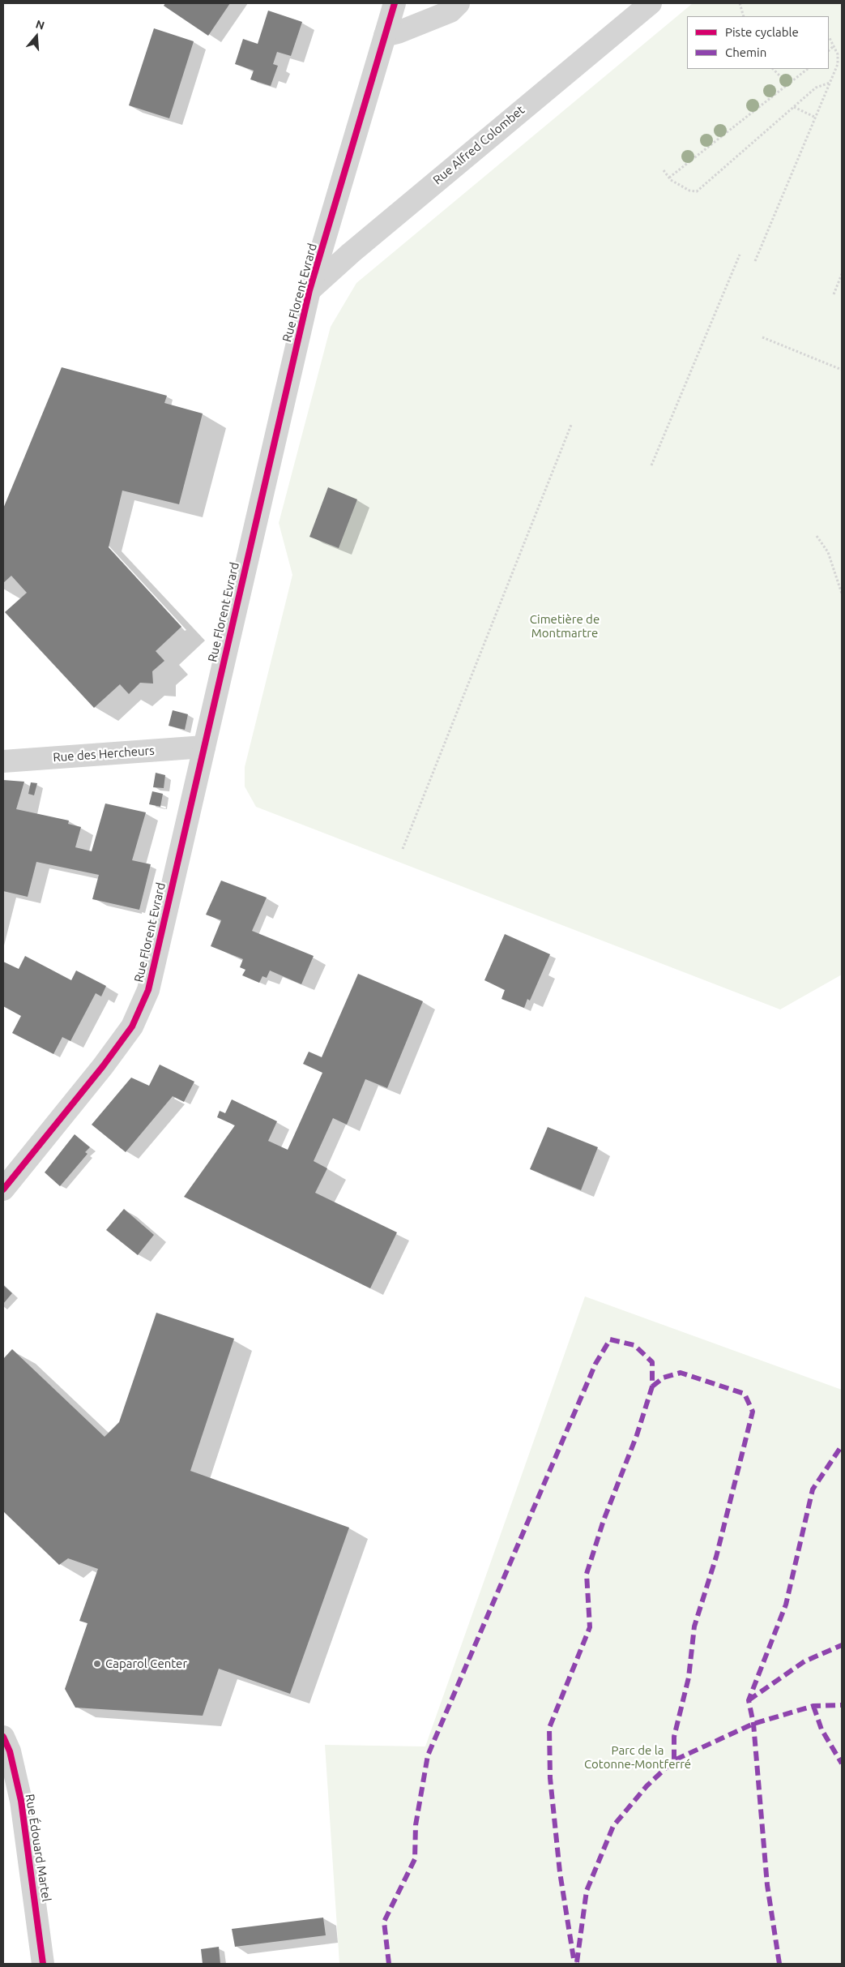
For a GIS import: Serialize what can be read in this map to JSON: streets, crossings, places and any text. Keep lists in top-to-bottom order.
{
  "streets": {
    "street": [
      "Rue Alfred Colombet",
      "Rue Florent Evrard",
      "Rue des Hercheurs",
      "Rue Édouard Martel"
    ]
  },
  "crossings": [
    ["Rue Alfred Colombet", "Rue Florent Evrard"],
    ["Rue Florent Evrard", "Rue des Hercheurs"]
  ],
  "parks": ["Cimetière de Montmartre", "Parc de la Cotonne-Montferré"],
  "places": ["Caparol Center"],
  "legend": ["Piste cyclable", "Chemin"],
  "north": "top"
}
